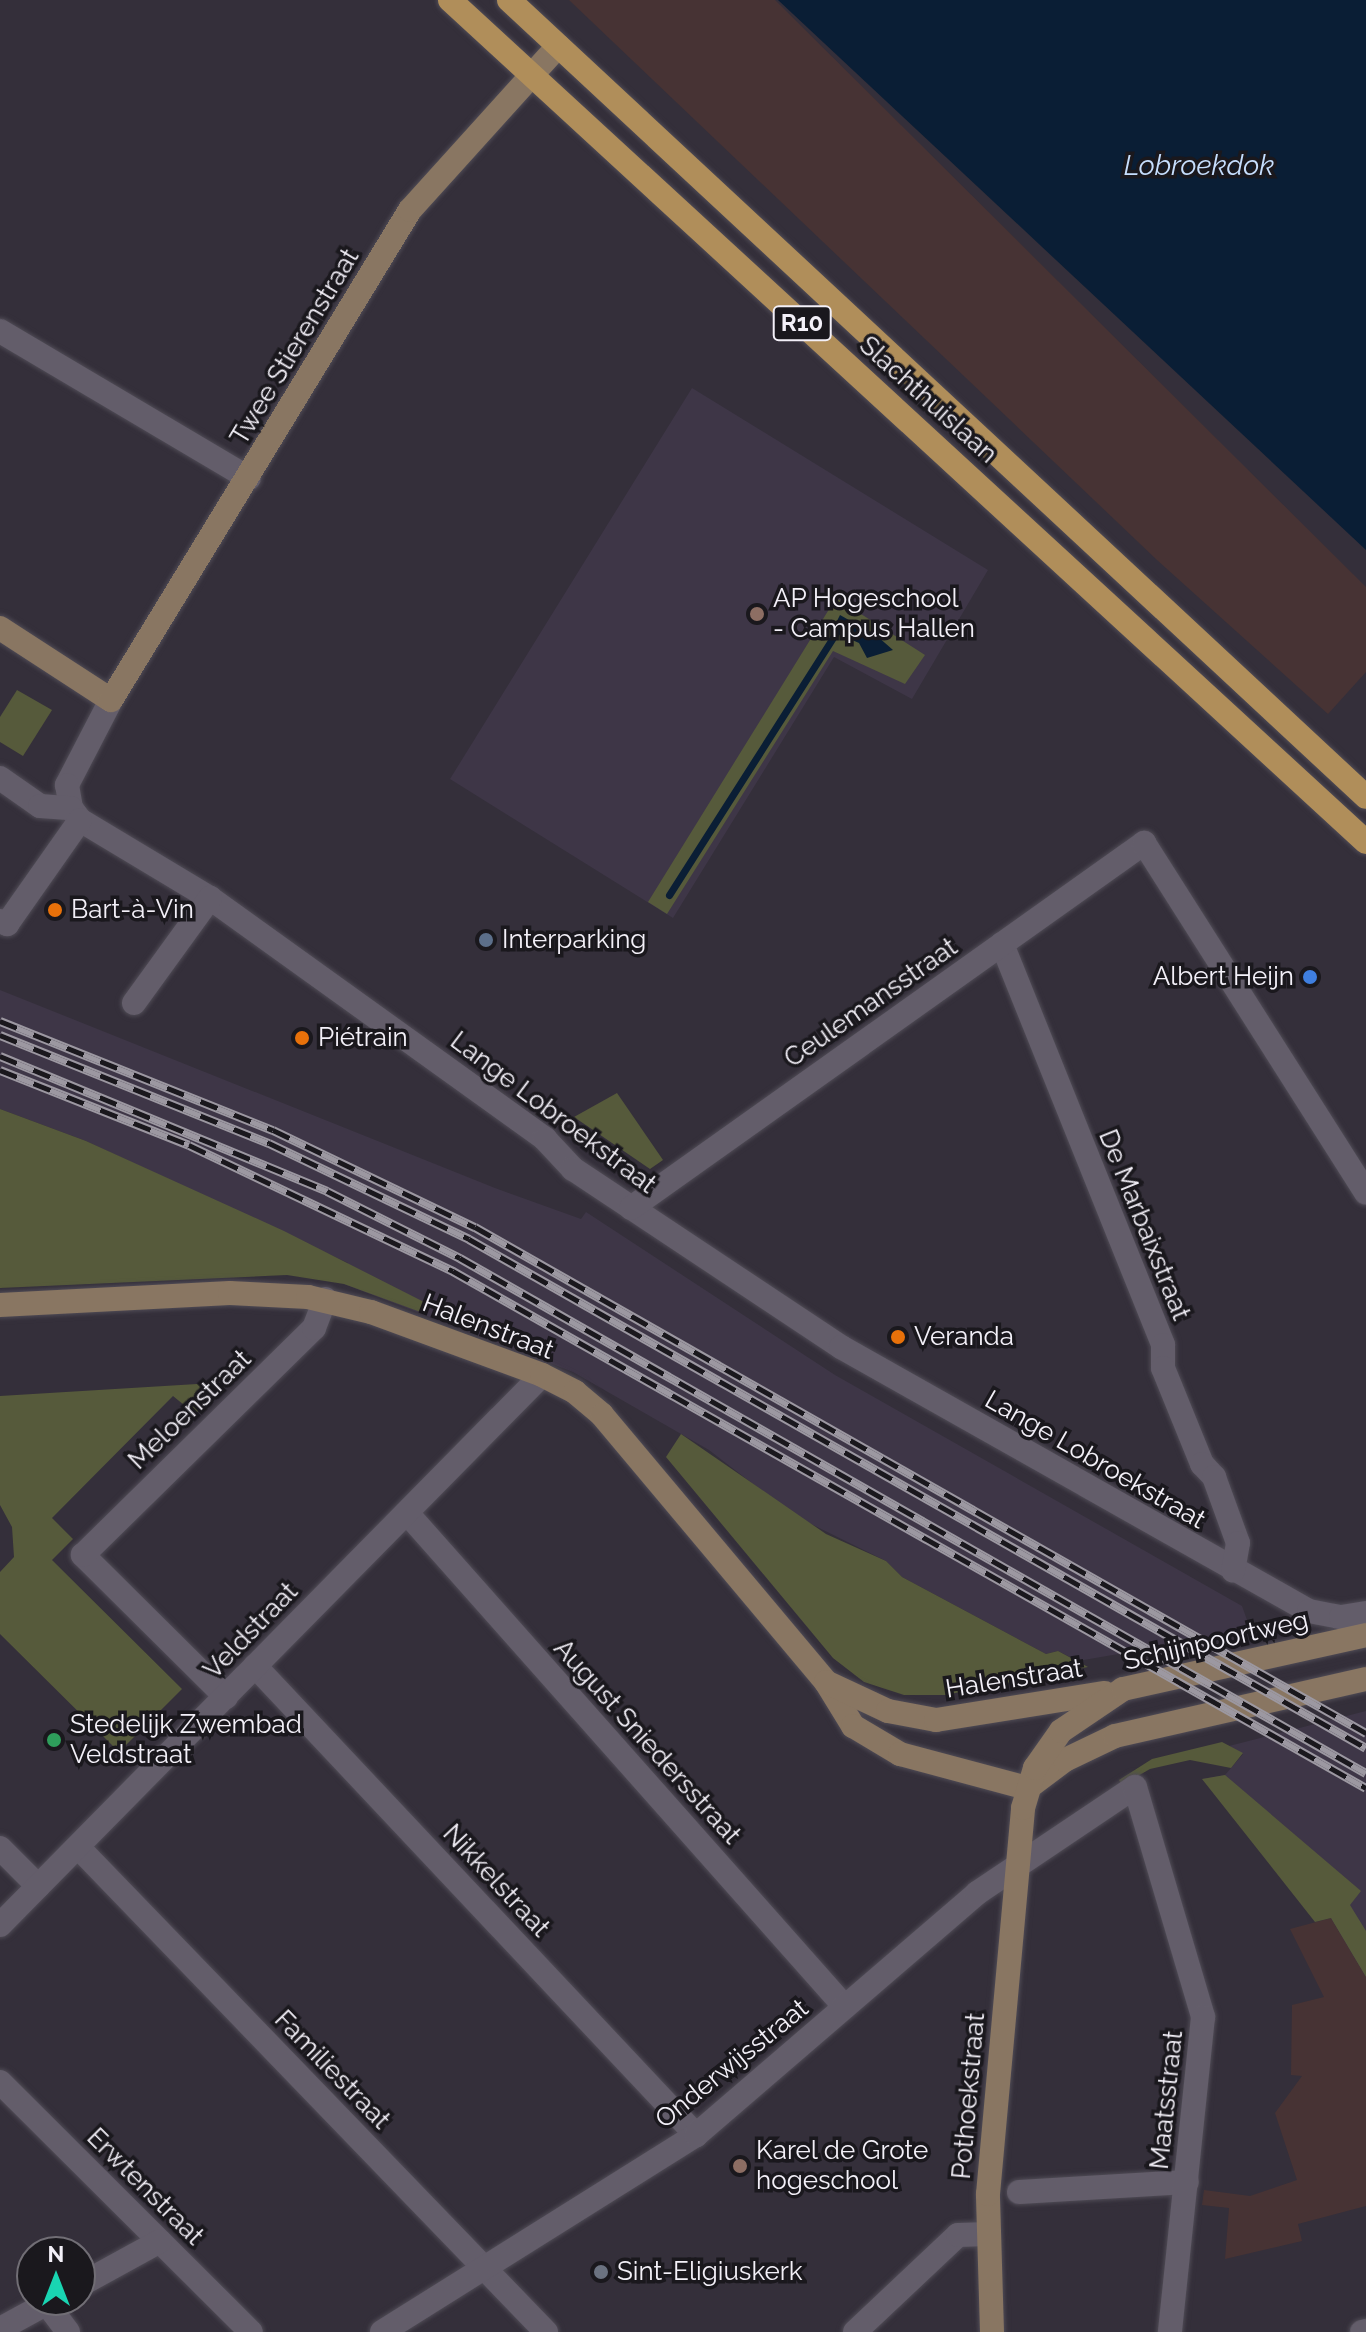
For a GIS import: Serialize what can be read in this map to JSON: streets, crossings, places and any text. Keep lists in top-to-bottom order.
{
  "streets": {
    "main road": ["R10", "Slachthuislaan"],
    "street": [
      "Twee Stierenstraat",
      "Ceulemansstraat",
      "Lange Lobroekstraat",
      "De Marbaixstraat",
      "Halenstraat",
      "Meloenstraat",
      "Veldstraat",
      "Schijnpoortweg",
      "August Sniedersstraat",
      "Nikkelstraat",
      "Onderwijsstraat",
      "Familiestraat",
      "Pothoekstraat",
      "Maatsstraat",
      "Erwtenstraat"
    ]
  },
  "crossings": [
    ["Twee Stierenstraat", "Slachthuislaan"],
    ["Ceulemansstraat", "Lange Lobroekstraat"],
    ["Ceulemansstraat", "De Marbaixstraat"],
    ["Lange Lobroekstraat", "De Marbaixstraat"],
    ["Lange Lobroekstraat", "Schijnpoortweg"],
    ["De Marbaixstraat", "Schijnpoortweg"],
    ["Halenstraat", "Meloenstraat"],
    ["Halenstraat", "Veldstraat"],
    ["Halenstraat", "Schijnpoortweg"],
    ["Meloenstraat", "Veldstraat"],
    ["Veldstraat", "August Sniedersstraat"],
    ["Veldstraat", "Nikkelstraat"],
    ["Veldstraat", "Familiestraat"],
    ["Schijnpoortweg", "Onderwijsstraat"],
    ["Schijnpoortweg", "Pothoekstraat"],
    ["Schijnpoortweg", "Maatsstraat"],
    ["August Sniedersstraat", "Onderwijsstraat"],
    ["Nikkelstraat", "Onderwijsstraat"],
    ["Onderwijsstraat", "Familiestraat"],
    ["Onderwijsstraat", "Pothoekstraat"],
    ["Onderwijsstraat", "Maatsstraat"],
    ["Pothoekstraat", "Maatsstraat"]
  ],
  "water": ["Lobroekdok"],
  "places": [
    "AP Hogeschool - Campus Hallen",
    "Bart-à-Vin",
    "Interparking",
    "Albert Heijn",
    "Piétrain",
    "Veranda",
    "Stedelijk Zwembad Veldstraat",
    "Karel de Grote hogeschool",
    "Sint-Eligiuskerk"
  ],
  "north": "top"
}
